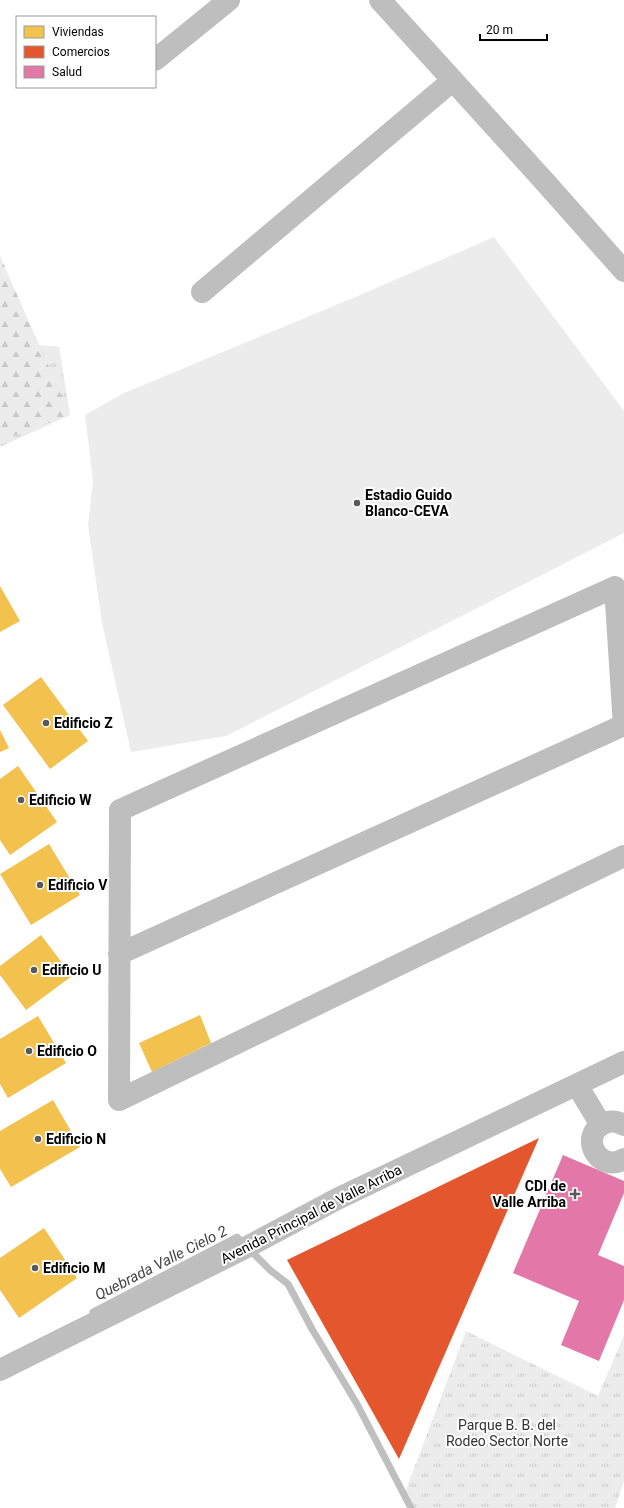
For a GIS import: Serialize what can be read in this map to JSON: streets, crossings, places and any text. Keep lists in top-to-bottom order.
{
  "streets": {
    "street": ["Avenida Principal de Valle Arriba"]
  },
  "water": ["Quebrada Valle Cielo 2"],
  "parks": ["Parque B. B. del Rodeo Sector Norte"],
  "places": {
    "other": [
      "Estadio Guido Blanco-CEVA",
      "Edificio Z",
      "Edificio W",
      "Edificio V",
      "Edificio U",
      "Edificio O",
      "Edificio N",
      "Edificio M"
    ],
    "health": ["CDI de Valle Arriba"]
  },
  "legend": ["Viviendas", "Comercios", "Salud"],
  "scale_bar": "20 m"
}
